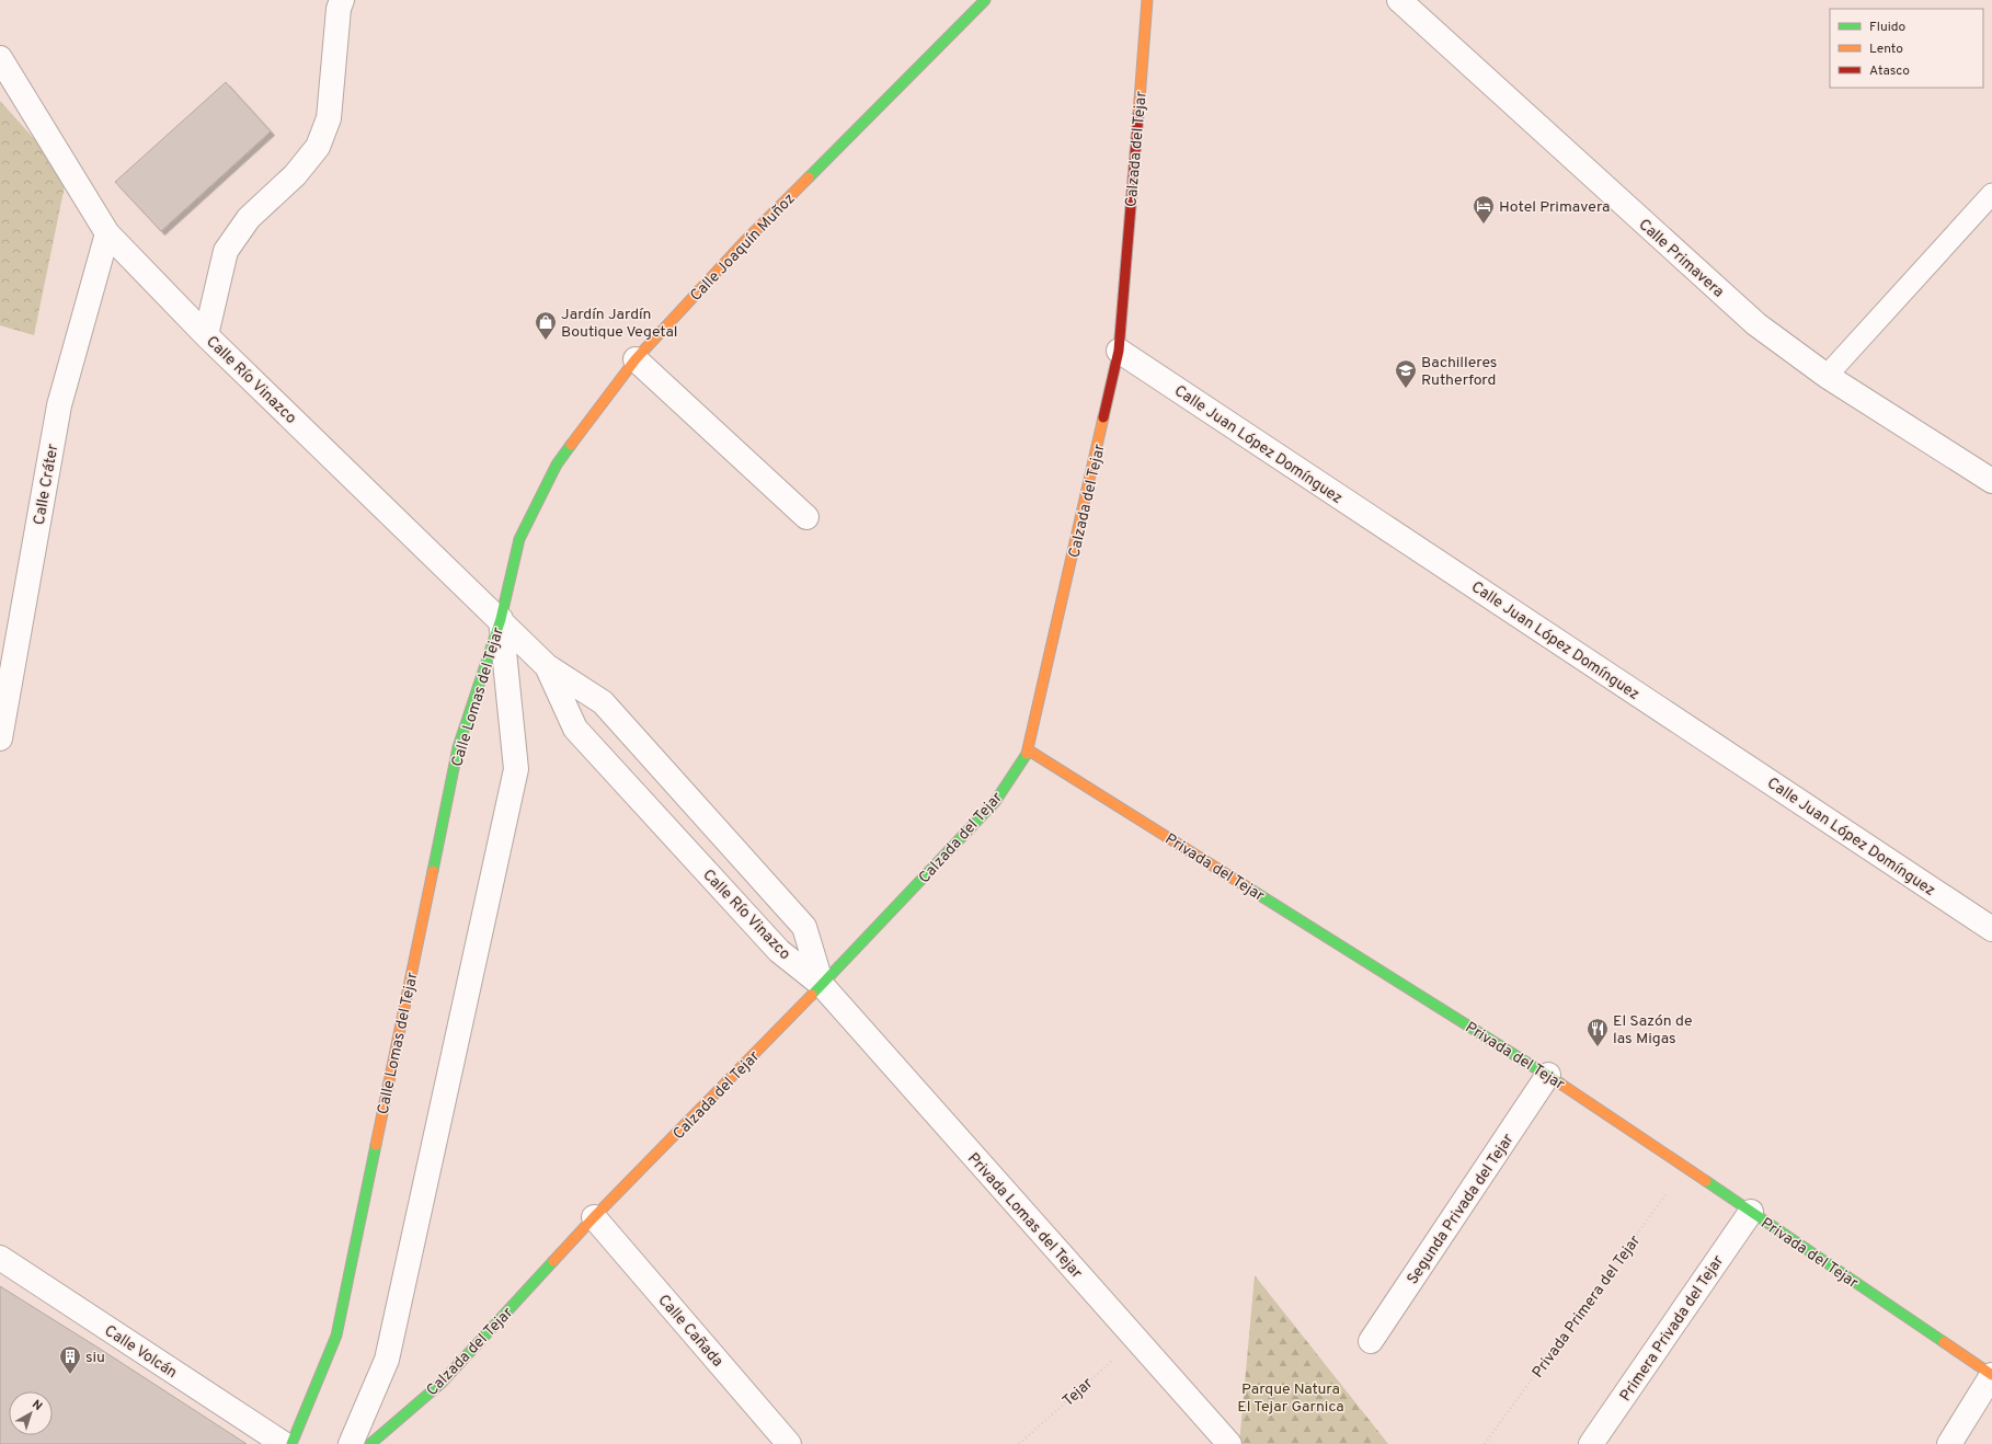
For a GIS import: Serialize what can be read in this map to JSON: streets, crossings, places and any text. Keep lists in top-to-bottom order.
{
  "streets": {
    "street": [
      "Calzada del Tejar",
      "Calle Joaquín Muñoz",
      "Calle Primavera",
      "Calle Río Vinazco",
      "Calle Juan López Domínguez",
      "Calle Cráter",
      "Calle Lomas del Tejar",
      "Privada del Tejar",
      "Segunda Privada del Tejar",
      "Privada Lomas del Tejar",
      "Primera Privada del Tejar",
      "Calle Cañada",
      "Calle Volcán"
    ],
    "path": ["Privada Primera del Tejar", "Tejar"]
  },
  "crossings": [
    ["Calzada del Tejar", "Calle Río Vinazco"],
    ["Calzada del Tejar", "Calle Juan López Domínguez"],
    ["Calzada del Tejar", "Privada del Tejar"],
    ["Calzada del Tejar", "Privada Lomas del Tejar"],
    ["Calzada del Tejar", "Calle Cañada"],
    ["Calle Joaquín Muñoz", "Calle Río Vinazco"],
    ["Calle Joaquín Muñoz", "Calle Lomas del Tejar"],
    ["Calle Río Vinazco", "Calle Cráter"],
    ["Calle Río Vinazco", "Calle Lomas del Tejar"],
    ["Calle Río Vinazco", "Privada Lomas del Tejar"],
    ["Privada del Tejar", "Segunda Privada del Tejar"],
    ["Privada del Tejar", "Privada Primera del Tejar"],
    ["Privada del Tejar", "Primera Privada del Tejar"],
    ["Privada Lomas del Tejar", "Tejar"]
  ],
  "parks": ["Parque Natura El Tejar Garnica"],
  "places": {
    "hotel": ["Hotel Primavera"],
    "shop": ["Jardín Jardín Boutique Vegetal"],
    "school or university": ["Bachilleres Rutherford"],
    "restaurant": ["El Sazón de las Migas"],
    "building": ["siu"]
  },
  "legend": ["Fluido", "Lento", "Atasco"],
  "north": "top right"
}
